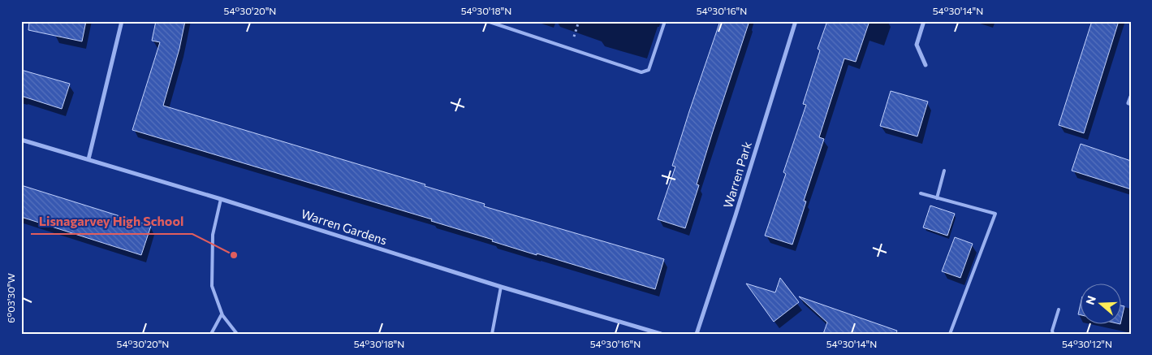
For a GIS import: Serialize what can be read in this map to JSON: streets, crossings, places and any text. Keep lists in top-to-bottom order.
{
  "streets": {
    "street": ["Warren Park", "Warren Gardens"]
  },
  "places": ["Lisnagarvey High School"],
  "north": "left",
  "coordinates": [
    "54°30'20\"N",
    "54°30'18\"N",
    "54°30'16\"N",
    "54°30'14\"N",
    "6°03'30\"W",
    "54°30'12\"N"
  ]
}
